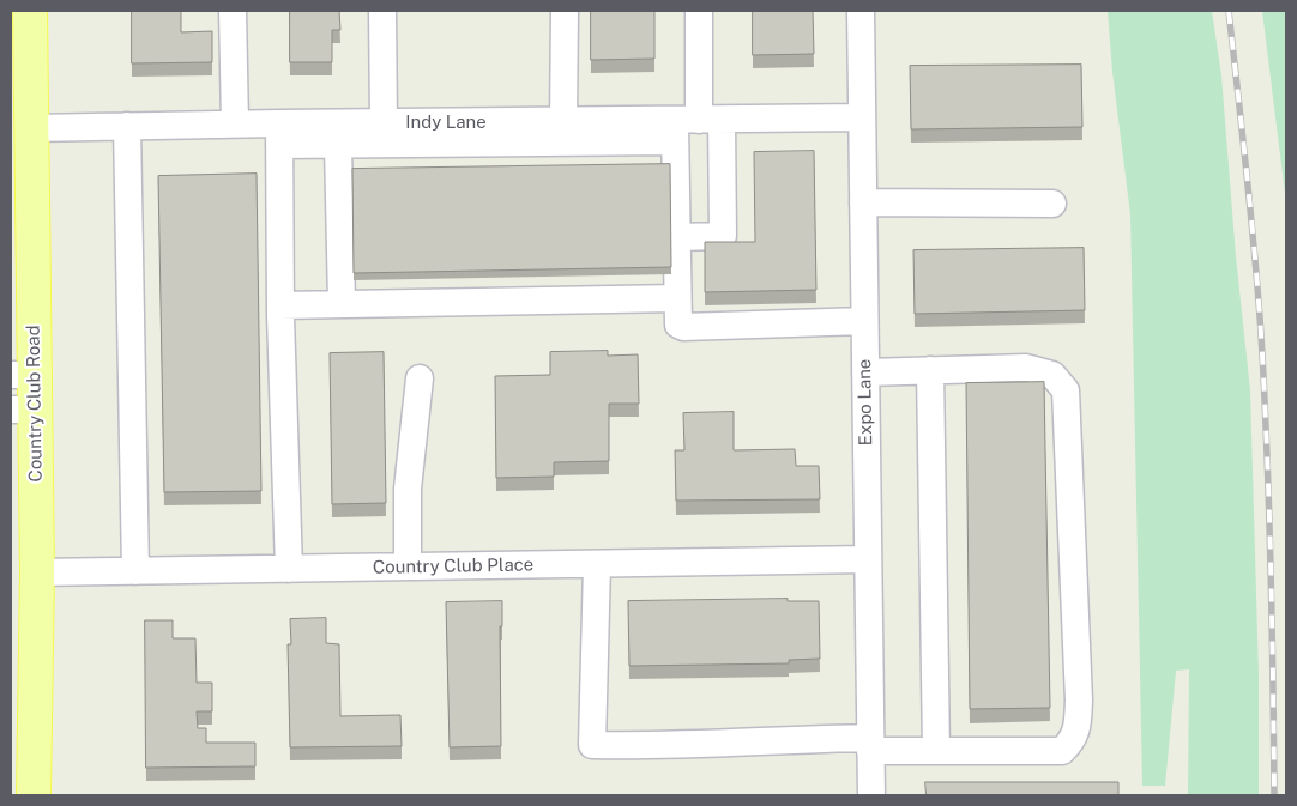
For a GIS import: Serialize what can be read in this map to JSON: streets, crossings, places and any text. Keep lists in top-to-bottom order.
{
  "streets": {
    "main road": ["Country Club Road"],
    "street": ["Indy Lane", "Expo Lane", "Country Club Place"]
  },
  "crossings": [
    ["Indy Lane", "Expo Lane"],
    ["Indy Lane", "Country Club Road"],
    ["Expo Lane", "Country Club Place"],
    ["Country Club Road", "Country Club Place"]
  ]
}
